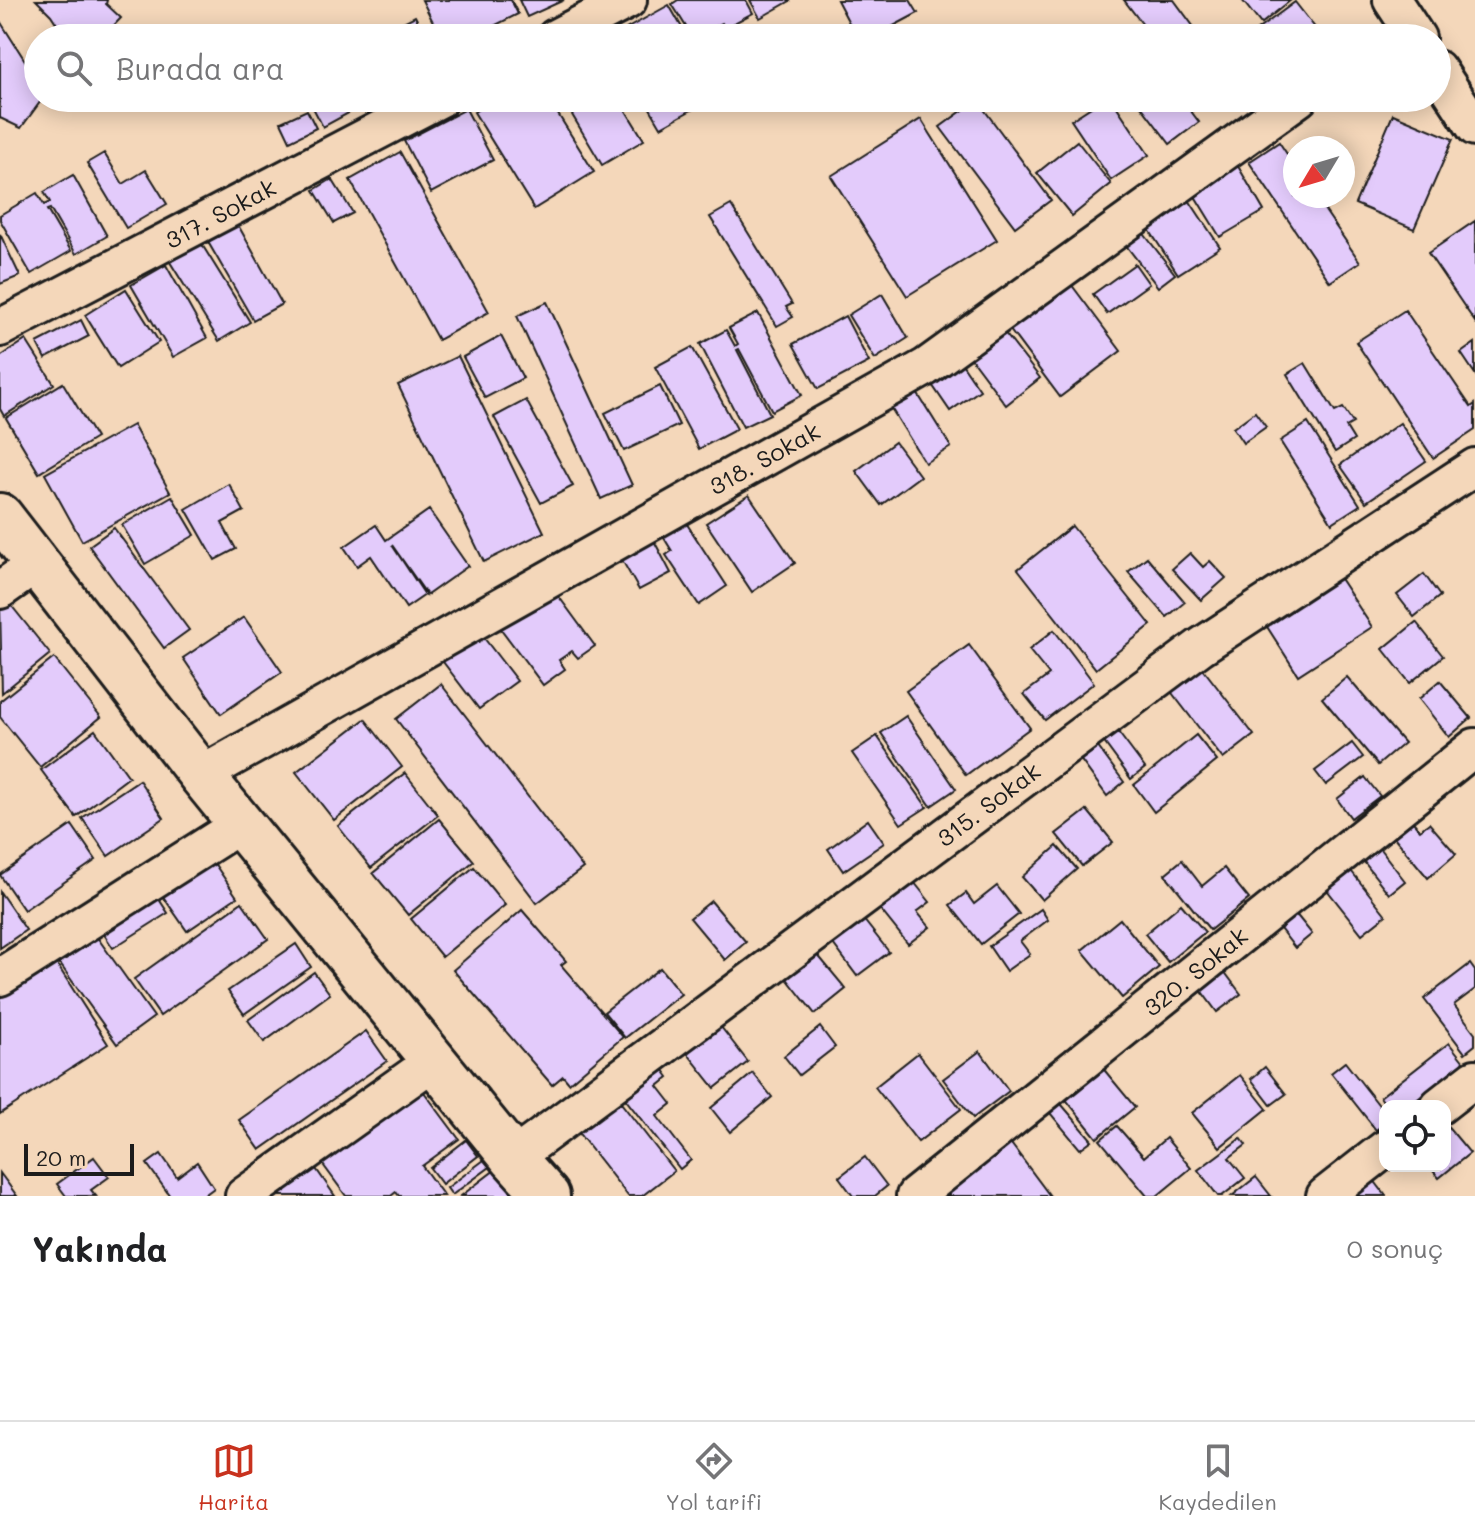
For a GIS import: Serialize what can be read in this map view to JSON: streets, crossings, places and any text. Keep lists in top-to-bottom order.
{
  "streets": {
    "street": [
      "317. Sokak",
      "318. Sokak",
      "315. Sokak",
      "320. Sokak"
    ]
  },
  "scale_bar": "20 m",
  "north": "bottom left",
  "page": {
    "search": "Burada ara",
    "scale": "20 m",
    "heading": ["Yakında", "0 sonuç"],
    "nav": ["Harita", "Yol tarifi", "Kaydedilen"]
  }
}
